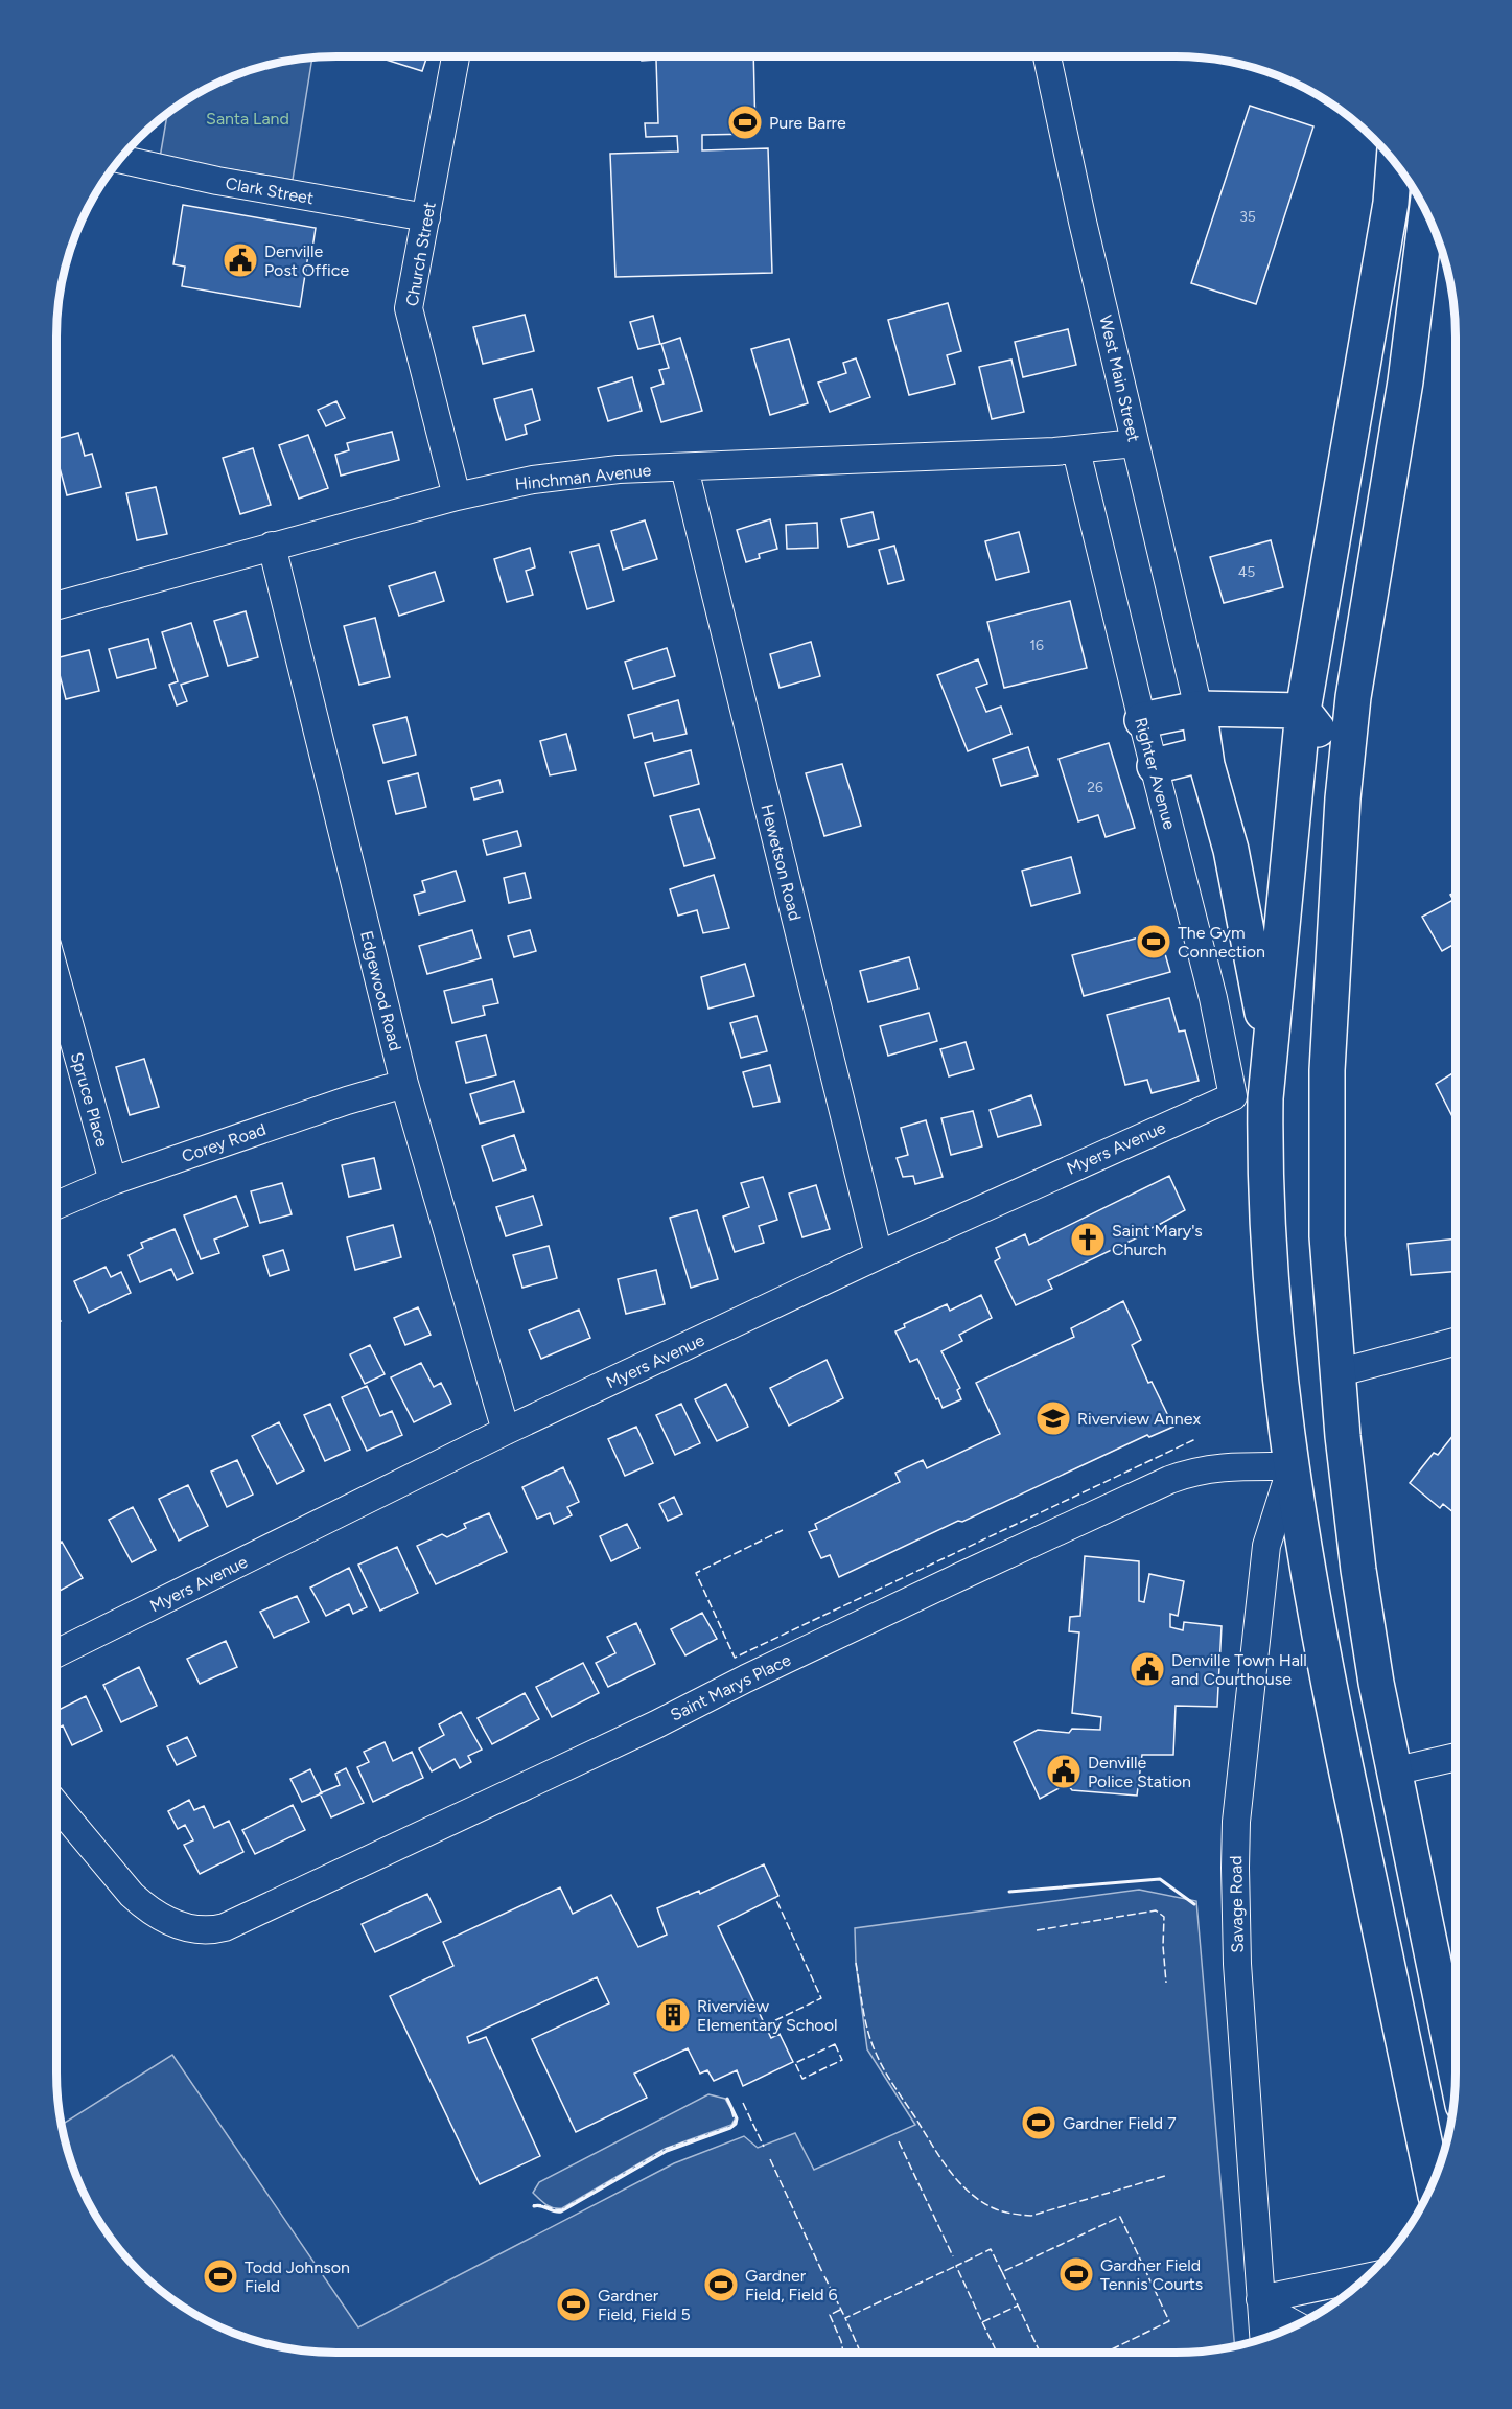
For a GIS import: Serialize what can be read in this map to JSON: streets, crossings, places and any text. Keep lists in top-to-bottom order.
{
  "streets": {
    "street": [
      "Clark Street",
      "Church Street",
      "West Main Street",
      "Hinchman Avenue",
      "Righter Avenue",
      "Hewetson Road",
      "Edgewood Road",
      "Spruce Place",
      "Corey Road",
      "Myers Avenue",
      "Saint Marys Place",
      "Savage Road"
    ]
  },
  "crossings": [
    ["Clark Street", "Church Street"],
    ["Church Street", "Hinchman Avenue"],
    ["West Main Street", "Hinchman Avenue"],
    ["Hinchman Avenue", "Righter Avenue"],
    ["Hinchman Avenue", "Hewetson Road"],
    ["Hinchman Avenue", "Edgewood Road"],
    ["Righter Avenue", "Myers Avenue"],
    ["Hewetson Road", "Myers Avenue"],
    ["Edgewood Road", "Corey Road"],
    ["Edgewood Road", "Myers Avenue"],
    ["Spruce Place", "Corey Road"],
    ["Saint Marys Place", "Savage Road"]
  ],
  "parks": ["Santa Land"],
  "places": {
    "sports": [
      "Pure Barre",
      "The Gym Connection",
      "Gardner Field 7",
      "Gardner Field Tennis Courts",
      "Todd Johnson Field",
      "Gardner Field, Field 6",
      "Gardner Field, Field 5"
    ],
    "public building": ["Denville Post Office", "Denville Town Hall and Courthouse", "Denville Police Station"],
    "church": ["Saint Mary's Church"],
    "school or university": ["Riverview Annex"],
    "building": ["Riverview Elementary School"]
  },
  "house_numbers": [
    "35",
    "45",
    "16",
    "26"
  ]
}
